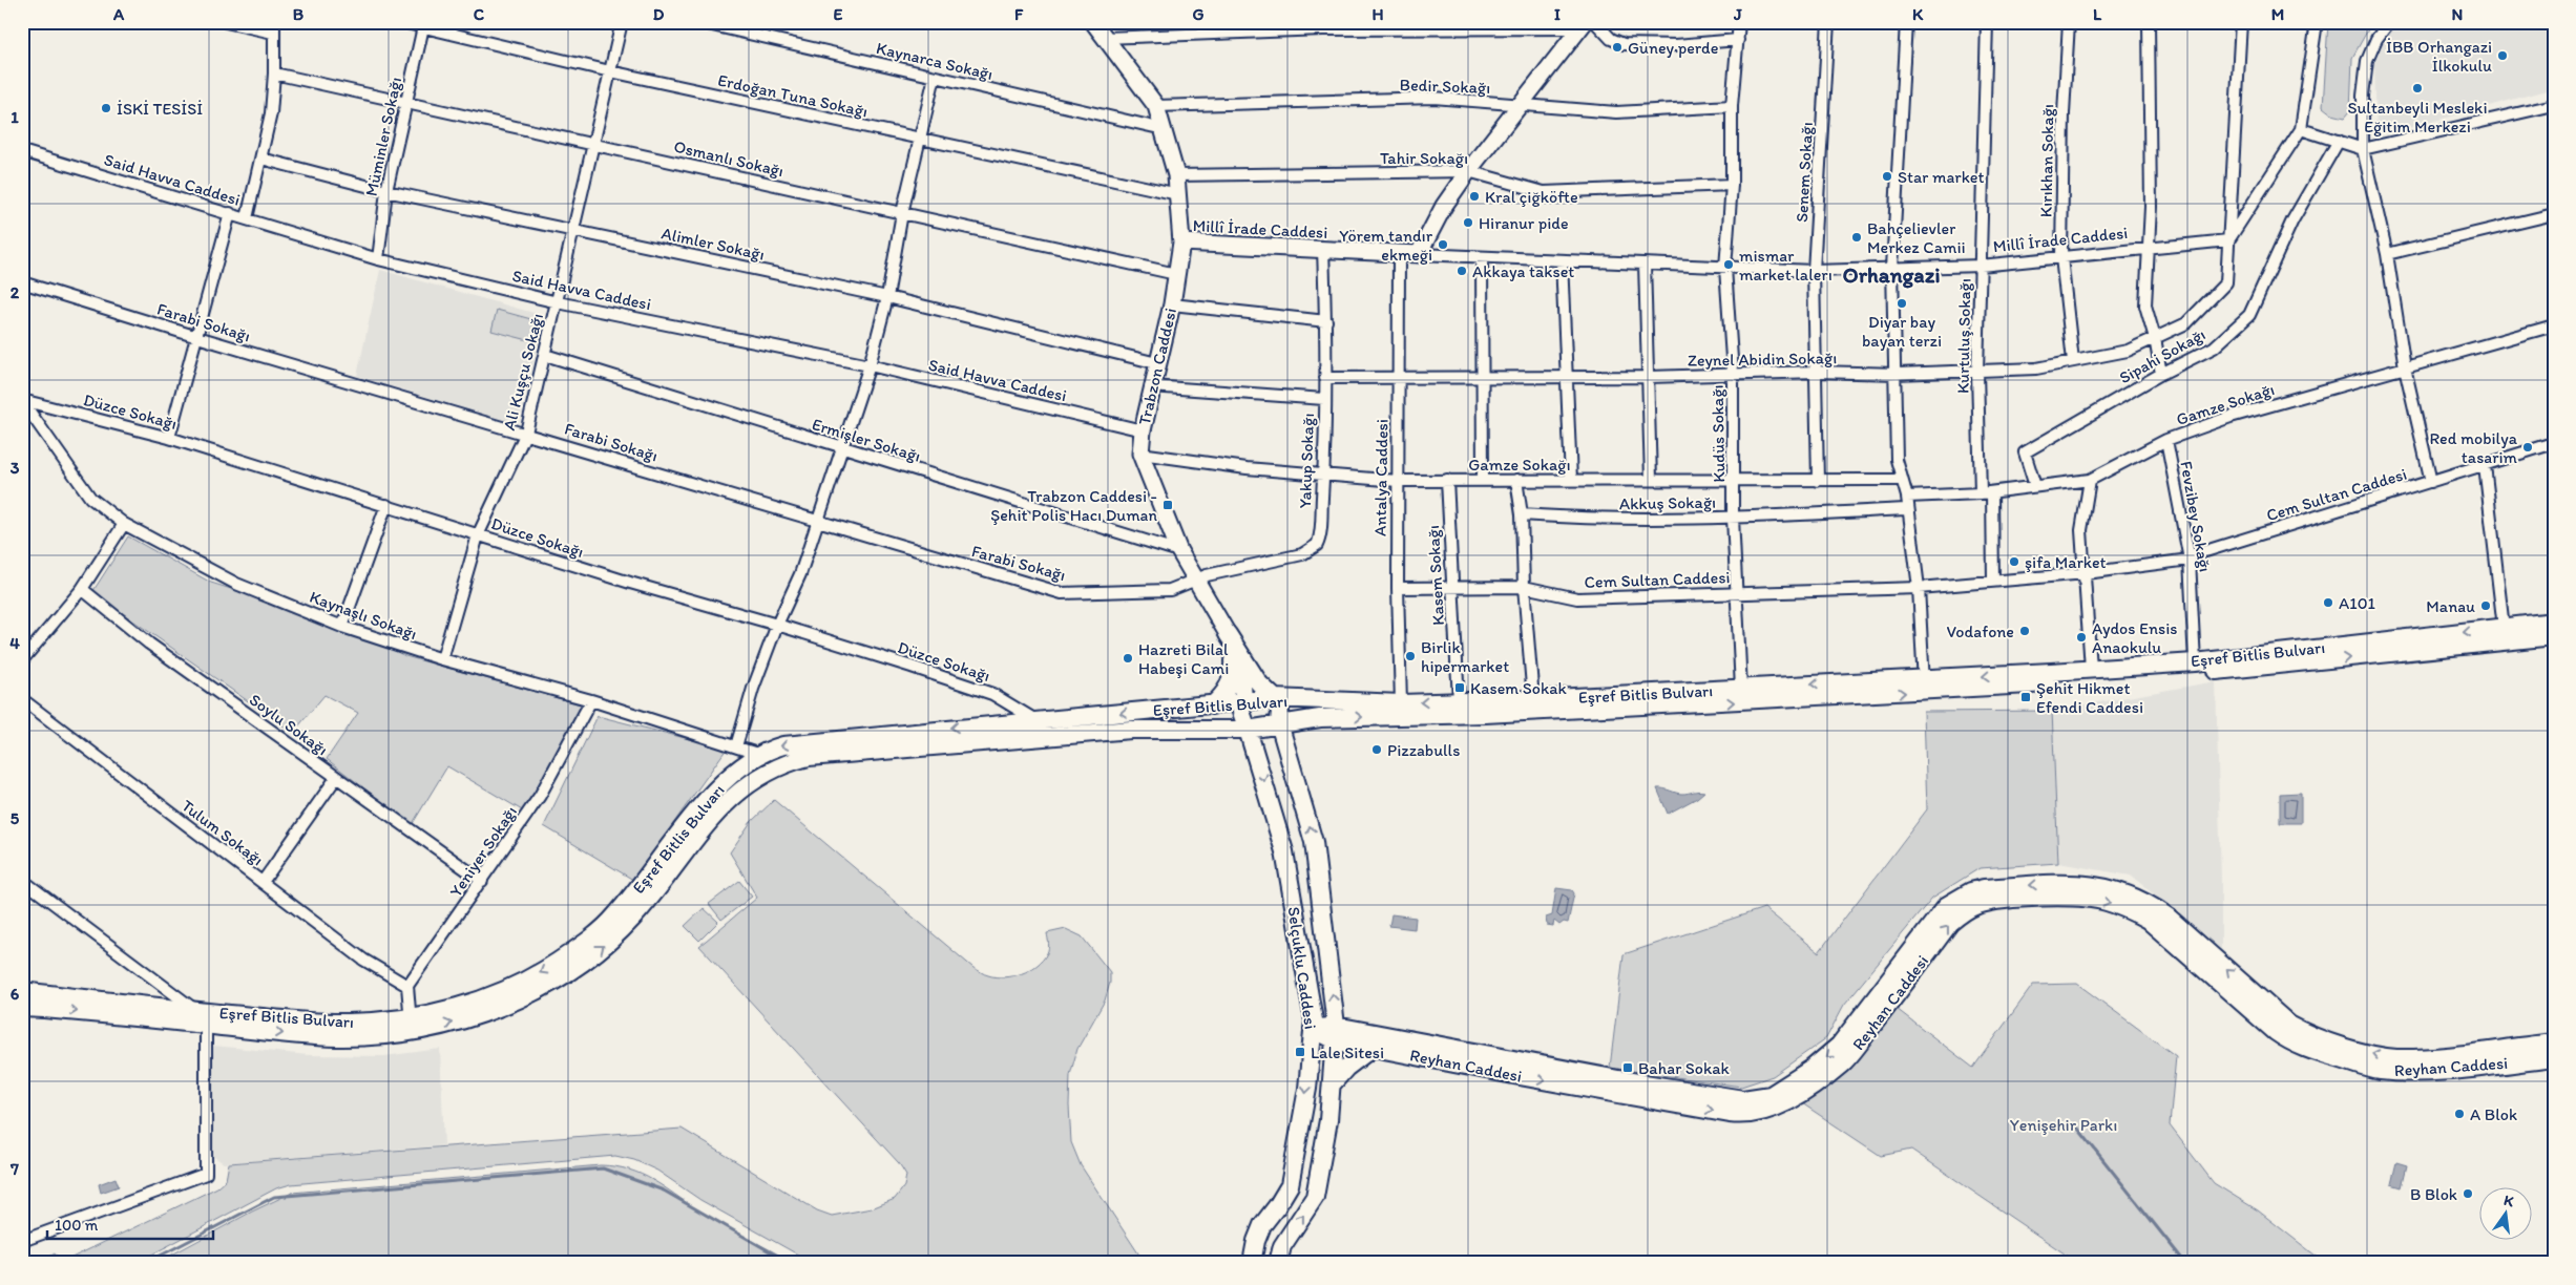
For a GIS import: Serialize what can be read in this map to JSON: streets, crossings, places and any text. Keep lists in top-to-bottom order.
{
  "streets": {
    "main road": [
      "Millî İrade Caddesi",
      "Trabzon Caddesi",
      "Eşref Bitlis Bulvarı",
      "Selçuklu Caddesi",
      "Reyhan Caddesi"
    ],
    "street": [
      "Kaynarca Sokağı",
      "Bedir Sokağı",
      "Erdoğan Tuna Sokağı",
      "Müminler Sokağı",
      "Tahir Sokağı",
      "Osmanlı Sokağı",
      "Kırıkhan Sokağı",
      "Senem Sokağı",
      "Said Havva Caddesi",
      "Alimler Sokağı",
      "Farabi Sokağı",
      "Kurtuluş Sokağı",
      "Sipahi Sokağı",
      "Zeynel Abidin Sokağı",
      "Ali Kuşçu Sokağı",
      "Gamze Sokağı",
      "Düzce Sokağı",
      "Kudüs Sokağı",
      "Ermişler Sokağı",
      "Yakup Sokağı",
      "Antalya Caddesi",
      "Cem Sultan Caddesi",
      "Akkuş Sokağı",
      "Fevzibey Sokağı",
      "Kasem Sokağı",
      "Kaynaşlı Sokağı",
      "Soylu Sokağı",
      "Tulum Sokağı",
      "Yeniyer Sokağı"
    ]
  },
  "crossings": [
    ["Kaynarca Sokağı", "Trabzon Caddesi"],
    ["Bedir Sokağı", "Trabzon Caddesi"],
    ["Bedir Sokağı", "Kudüs Sokağı"],
    ["Erdoğan Tuna Sokağı", "Müminler Sokağı"],
    ["Erdoğan Tuna Sokağı", "Trabzon Caddesi"],
    ["Erdoğan Tuna Sokağı", "Ali Kuşçu Sokağı"],
    ["Müminler Sokağı", "Osmanlı Sokağı"],
    ["Müminler Sokağı", "Said Havva Caddesi"],
    ["Müminler Sokağı", "Alimler Sokağı"],
    ["Tahir Sokağı", "Trabzon Caddesi"],
    ["Tahir Sokağı", "Kudüs Sokağı"],
    ["Osmanlı Sokağı", "Trabzon Caddesi"],
    ["Osmanlı Sokağı", "Ali Kuşçu Sokağı"],
    ["Kırıkhan Sokağı", "Millî İrade Caddesi"],
    ["Kırıkhan Sokağı", "Zeynel Abidin Sokağı"],
    ["Senem Sokağı", "Millî İrade Caddesi"],
    ["Senem Sokağı", "Zeynel Abidin Sokağı"],
    ["Senem Sokağı", "Gamze Sokağı"],
    ["Said Havva Caddesi", "Trabzon Caddesi"],
    ["Said Havva Caddesi", "Ali Kuşçu Sokağı"],
    ["Millî İrade Caddesi", "Kurtuluş Sokağı"],
    ["Millî İrade Caddesi", "Zeynel Abidin Sokağı"],
    ["Millî İrade Caddesi", "Trabzon Caddesi"],
    ["Millî İrade Caddesi", "Kudüs Sokağı"],
    ["Millî İrade Caddesi", "Yakup Sokağı"],
    ["Millî İrade Caddesi", "Antalya Caddesi"],
    ["Alimler Sokağı", "Trabzon Caddesi"],
    ["Alimler Sokağı", "Ali Kuşçu Sokağı"],
    ["Farabi Sokağı", "Trabzon Caddesi"],
    ["Farabi Sokağı", "Ali Kuşçu Sokağı"],
    ["Farabi Sokağı", "Yakup Sokağı"],
    ["Kurtuluş Sokağı", "Zeynel Abidin Sokağı"],
    ["Kurtuluş Sokağı", "Gamze Sokağı"],
    ["Kurtuluş Sokağı", "Cem Sultan Caddesi"],
    ["Sipahi Sokağı", "Gamze Sokağı"],
    ["Zeynel Abidin Sokağı", "Kudüs Sokağı"],
    ["Zeynel Abidin Sokağı", "Yakup Sokağı"],
    ["Zeynel Abidin Sokağı", "Antalya Caddesi"],
    ["Trabzon Caddesi", "Gamze Sokağı"],
    ["Trabzon Caddesi", "Ermişler Sokağı"],
    ["Trabzon Caddesi", "Yakup Sokağı"],
    ["Trabzon Caddesi", "Eşref Bitlis Bulvarı"],
    ["Trabzon Caddesi", "Selçuklu Caddesi"],
    ["Ali Kuşçu Sokağı", "Düzce Sokağı"],
    ["Ali Kuşçu Sokağı", "Ermişler Sokağı"],
    ["Ali Kuşçu Sokağı", "Kaynaşlı Sokağı"],
    ["Gamze Sokağı", "Kudüs Sokağı"],
    ["Gamze Sokağı", "Yakup Sokağı"],
    ["Gamze Sokağı", "Antalya Caddesi"],
    ["Gamze Sokağı", "Fevzibey Sokağı"],
    ["Gamze Sokağı", "Kasem Sokağı"],
    ["Düzce Sokağı", "Kaynaşlı Sokağı"],
    ["Düzce Sokağı", "Eşref Bitlis Bulvarı"],
    ["Kudüs Sokağı", "Cem Sultan Caddesi"],
    ["Kudüs Sokağı", "Akkuş Sokağı"],
    ["Kudüs Sokağı", "Eşref Bitlis Bulvarı"],
    ["Antalya Caddesi", "Cem Sultan Caddesi"],
    ["Antalya Caddesi", "Eşref Bitlis Bulvarı"],
    ["Cem Sultan Caddesi", "Fevzibey Sokağı"],
    ["Cem Sultan Caddesi", "Kasem Sokağı"],
    ["Fevzibey Sokağı", "Eşref Bitlis Bulvarı"],
    ["Kasem Sokağı", "Eşref Bitlis Bulvarı"],
    ["Kaynaşlı Sokağı", "Eşref Bitlis Bulvarı"],
    ["Kaynaşlı Sokağı", "Yeniyer Sokağı"],
    ["Eşref Bitlis Bulvarı", "Selçuklu Caddesi"],
    ["Soylu Sokağı", "Yeniyer Sokağı"],
    ["Tulum Sokağı", "Yeniyer Sokağı"],
    ["Selçuklu Caddesi", "Reyhan Caddesi"]
  ],
  "districts": ["Orhangazi"],
  "parks": ["Yenişehir Parkı"],
  "places": {
    "other": [
      "Güney perde",
      "İBB Orhangazi İlkokulu",
      "Sultanbeyli Mesleki Eğitim Merkezi",
      "İSKİ TESİSİ",
      "Star market",
      "Kral çiğköfte",
      "Hiranur pide",
      "Bahçelievler Merkez Camii",
      "Yörem tandır ekmeği",
      "mismar market lalerı",
      "Akkaya takset",
      "Diyar bay bayan terzi",
      "Red mobilya tasarim",
      "şifa Market",
      "A101",
      "Manau",
      "Vodafone",
      "Aydos Ensis Anaokulu",
      "Birlik hipermarket",
      "Hazreti Bilal Habeşi Cami",
      "Pizzabulls",
      "A Blok",
      "B Blok"
    ],
    "transit": [
      "Trabzon Caddesi - Şehit Polis Hacı Duman",
      "Kasem Sokak",
      "Şehit Hikmet Efendi Caddesi",
      "Lale Sitesi",
      "Bahar Sokak"
    ]
  },
  "scale_bar": "100 m",
  "north": "top",
  "grid": {
    "columns": [
      "A",
      "B",
      "C",
      "D",
      "E",
      "F",
      "G",
      "H",
      "I",
      "J",
      "K",
      "L",
      "M",
      "N"
    ],
    "rows": [
      "1",
      "2",
      "3",
      "4",
      "5",
      "6",
      "7"
    ]
  }
}
